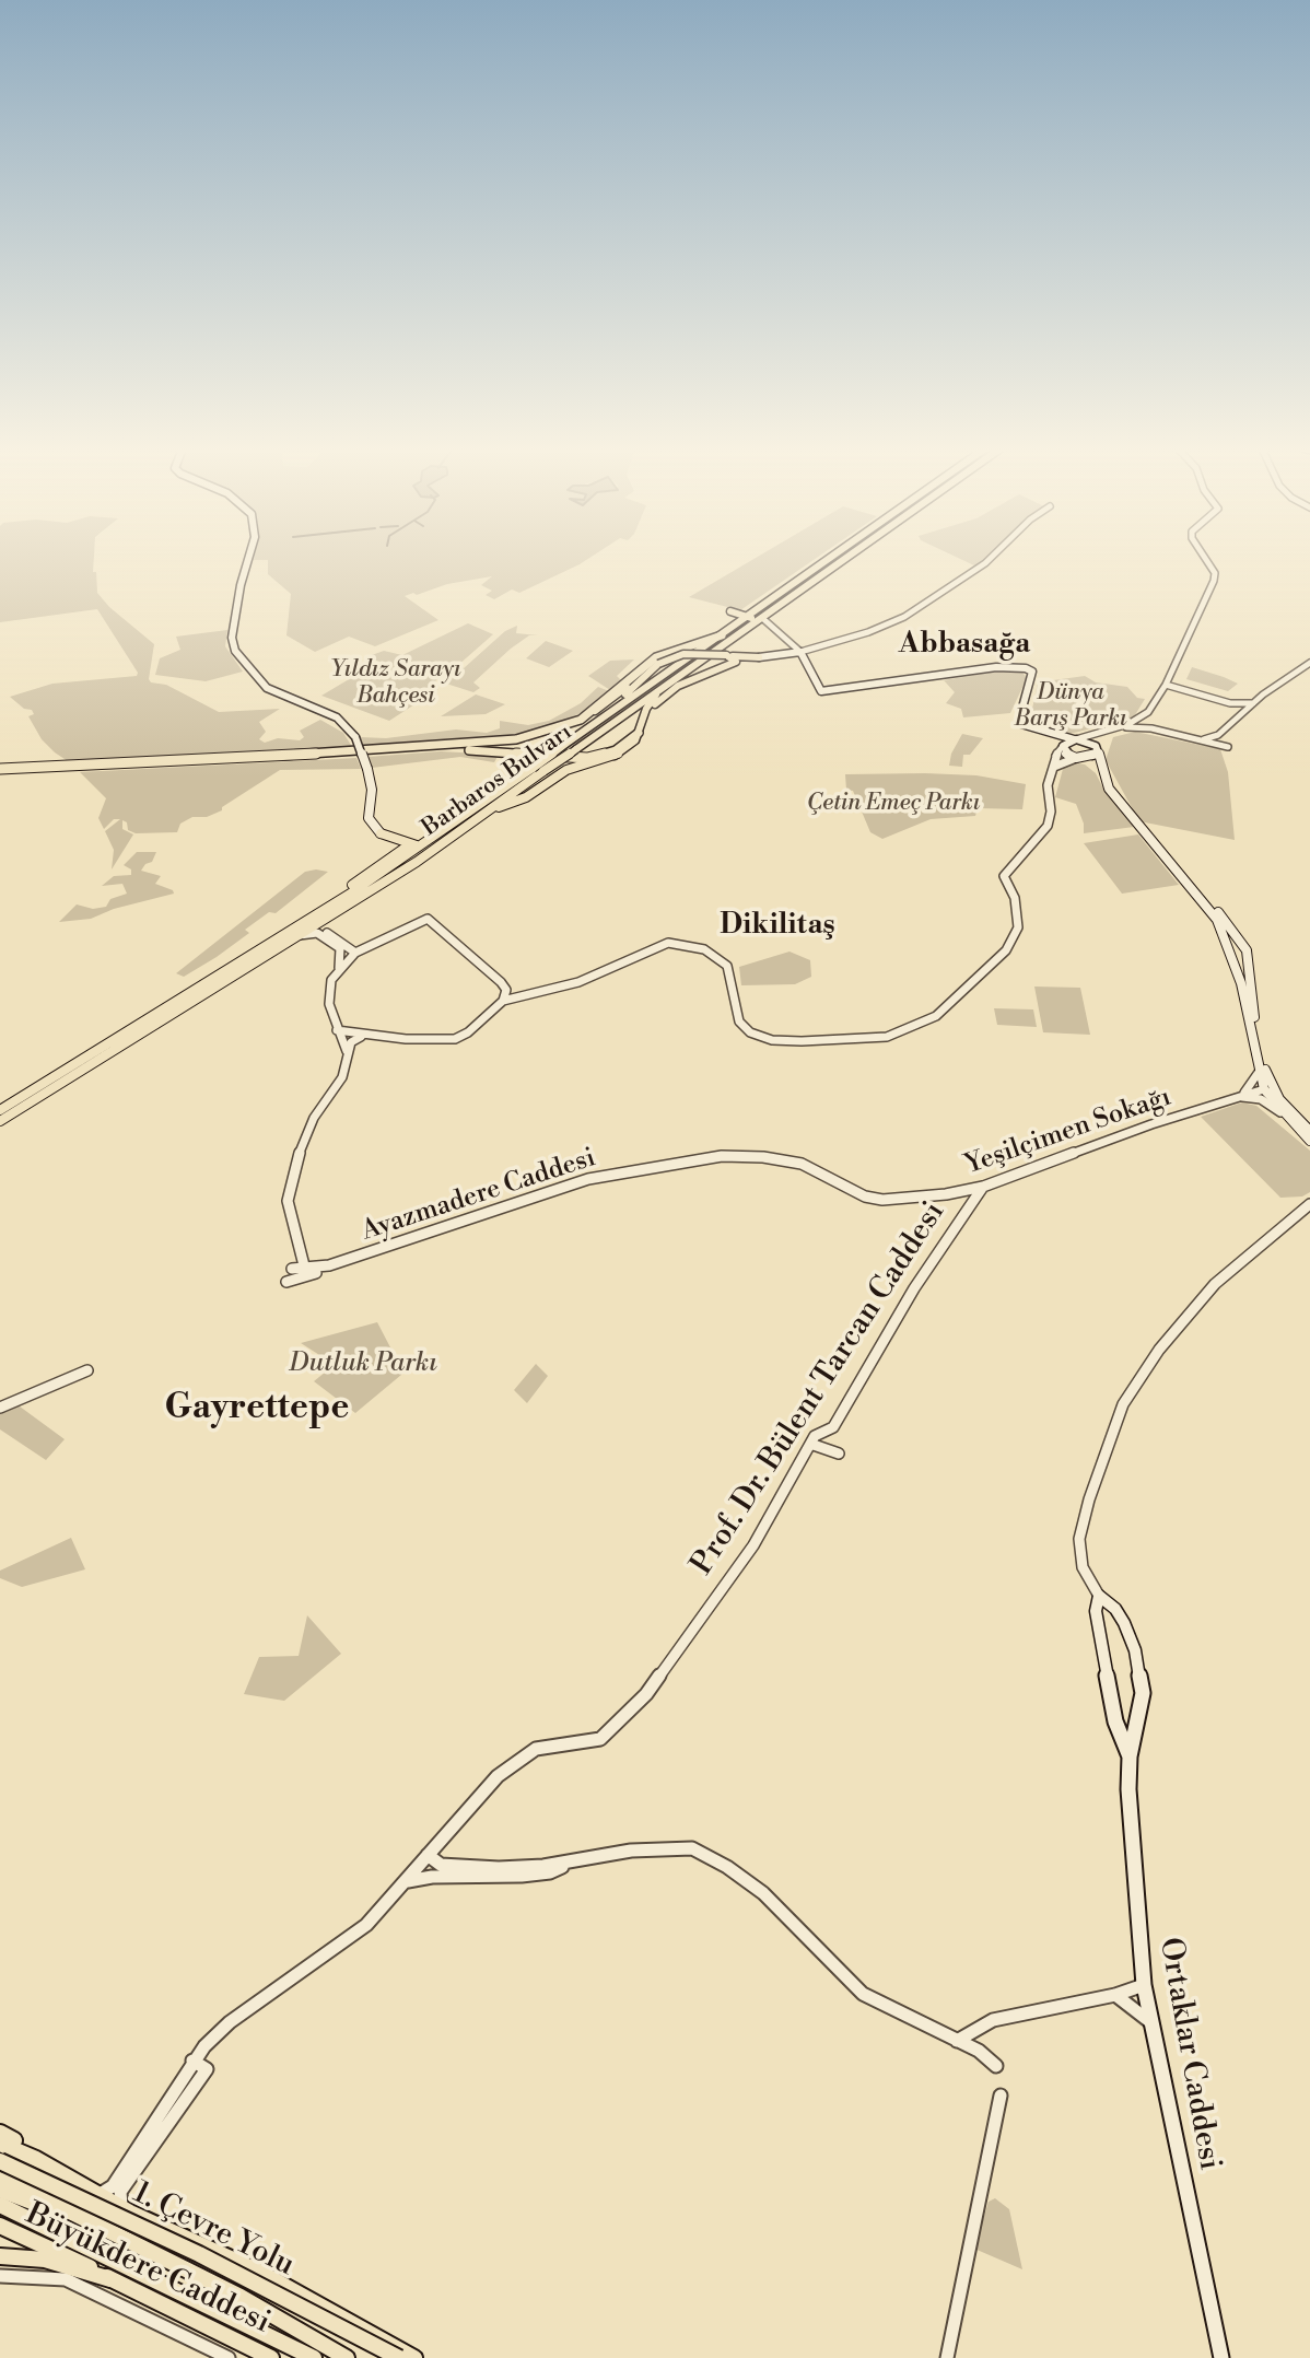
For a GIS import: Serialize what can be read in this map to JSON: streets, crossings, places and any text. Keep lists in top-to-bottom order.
{
  "streets": {
    "main road": [
      "Barbaros Bulvarı",
      "Ortaklar Caddesi",
      "1. Çevre Yolu",
      "Büyükdere Caddesi"
    ],
    "street": ["Yeşilçimen Sokağı", "Ayazmadere Caddesi", "Prof. Dr. Bülent Tarcan Caddesi"]
  },
  "crossings": [
    ["Yeşilçimen Sokağı", "Ayazmadere Caddesi"],
    ["Yeşilçimen Sokağı", "Prof. Dr. Bülent Tarcan Caddesi"],
    ["Prof. Dr. Bülent Tarcan Caddesi", "Büyükdere Caddesi"]
  ],
  "districts": ["Abbasağa", "Dikilitaş", "Gayrettepe"],
  "parks": [
    "Yıldız Sarayı Bahçesi",
    "Dünya Barış Parkı",
    "Çetin Emeç Parkı",
    "Dutluk Parkı"
  ]
}
